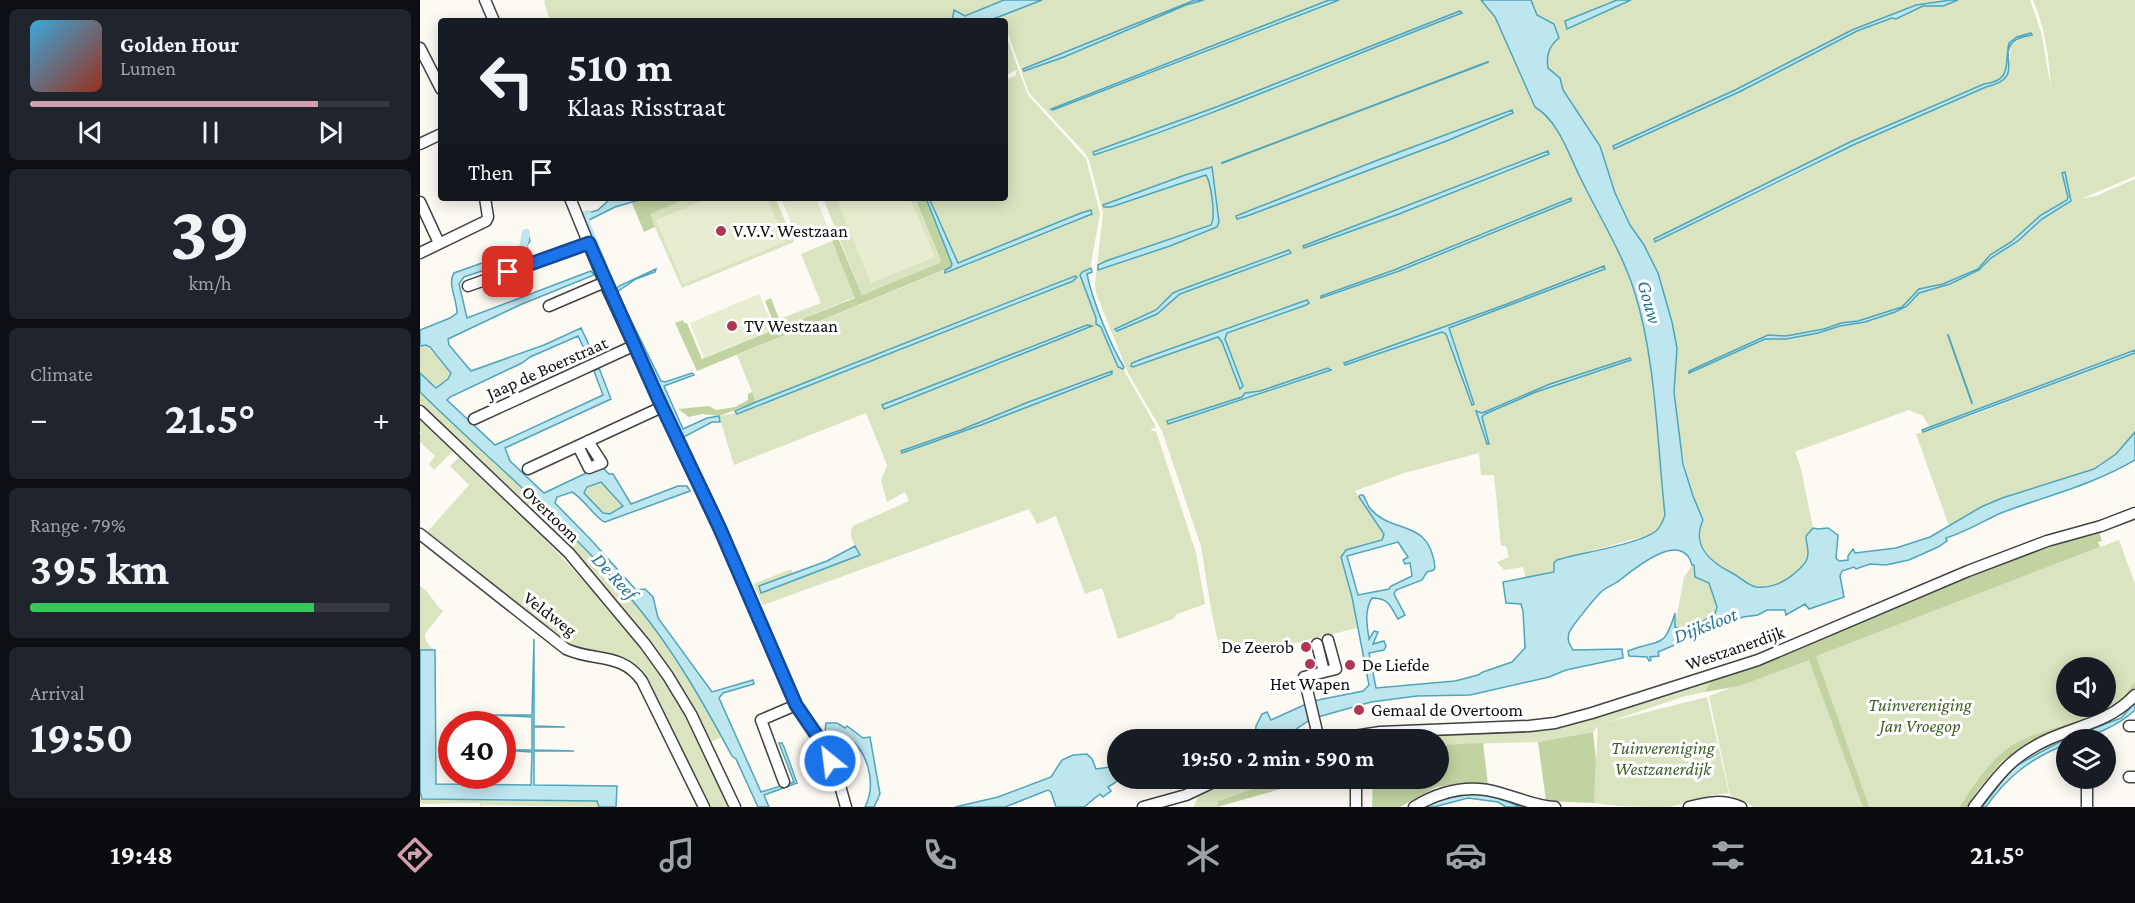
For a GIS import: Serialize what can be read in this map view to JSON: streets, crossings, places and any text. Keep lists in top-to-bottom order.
{
  "streets": {
    "street": [
      "Jaap de Boerstraat",
      "Overtoom",
      "Veldweg",
      "Westzanerdijk"
    ]
  },
  "water": ["Gouw", "De Reef", "Dijksloot"],
  "parks": ["Tuinvereniging Jan Vroegop", "Tuinvereniging Westzanerdijk"],
  "places": [
    "V.V.V. Westzaan",
    "TV Westzaan",
    "De Zeerob",
    "Het Wapen",
    "De Liefde",
    "Gemaal de Overtoom"
  ],
  "page": {
    "turn": ["510 m", "Klaas Risstraat"],
    "song": ["Golden Hour", "Lumen"],
    "then": "Then",
    "tile": [
      ["39", "km/h"],
      "Climate",
      ["Range · 79%", "395 km"],
      ["Arrival", "19:50"]
    ],
    "heat": ["−", "21.5°", "+"],
    "limit": "40",
    "trip": "19:50 · 2 min · 590 m",
    "tabs": ["19:48", "21.5°"]
  }
}
